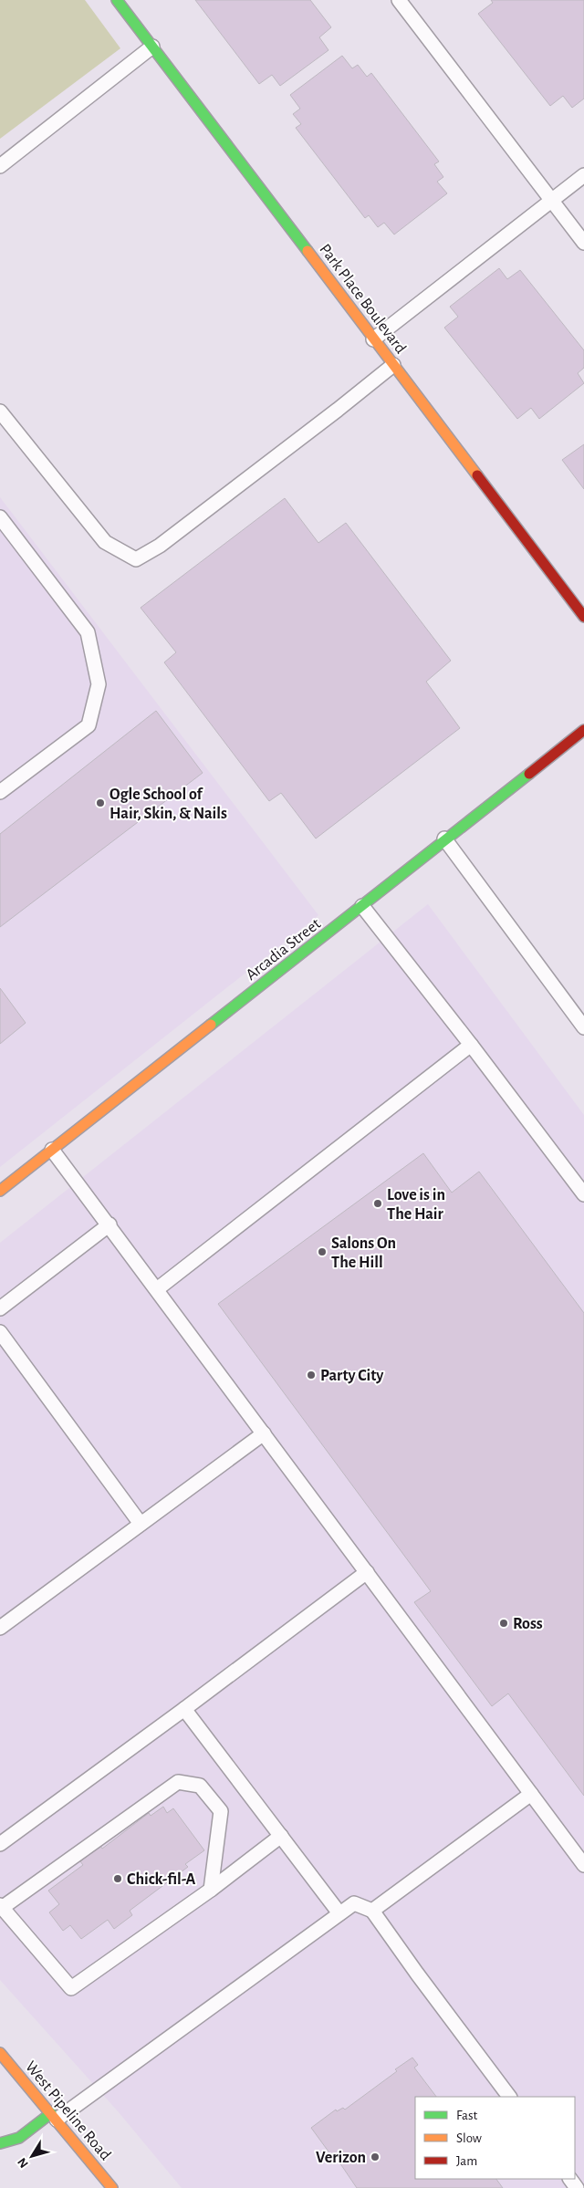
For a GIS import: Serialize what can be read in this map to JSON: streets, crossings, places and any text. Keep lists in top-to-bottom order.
{
  "streets": {
    "street": ["Park Place Boulevard", "Arcadia Street", "West Pipeline Road"]
  },
  "places": [
    "Ogle School of Hair, Skin, & Nails",
    "Love is in The Hair",
    "Salons On The Hill",
    "Party City",
    "Ross",
    "Chick-fil-A",
    "Verizon"
  ],
  "legend": ["Fast", "Slow", "Jam"],
  "north": "bottom left"
}
